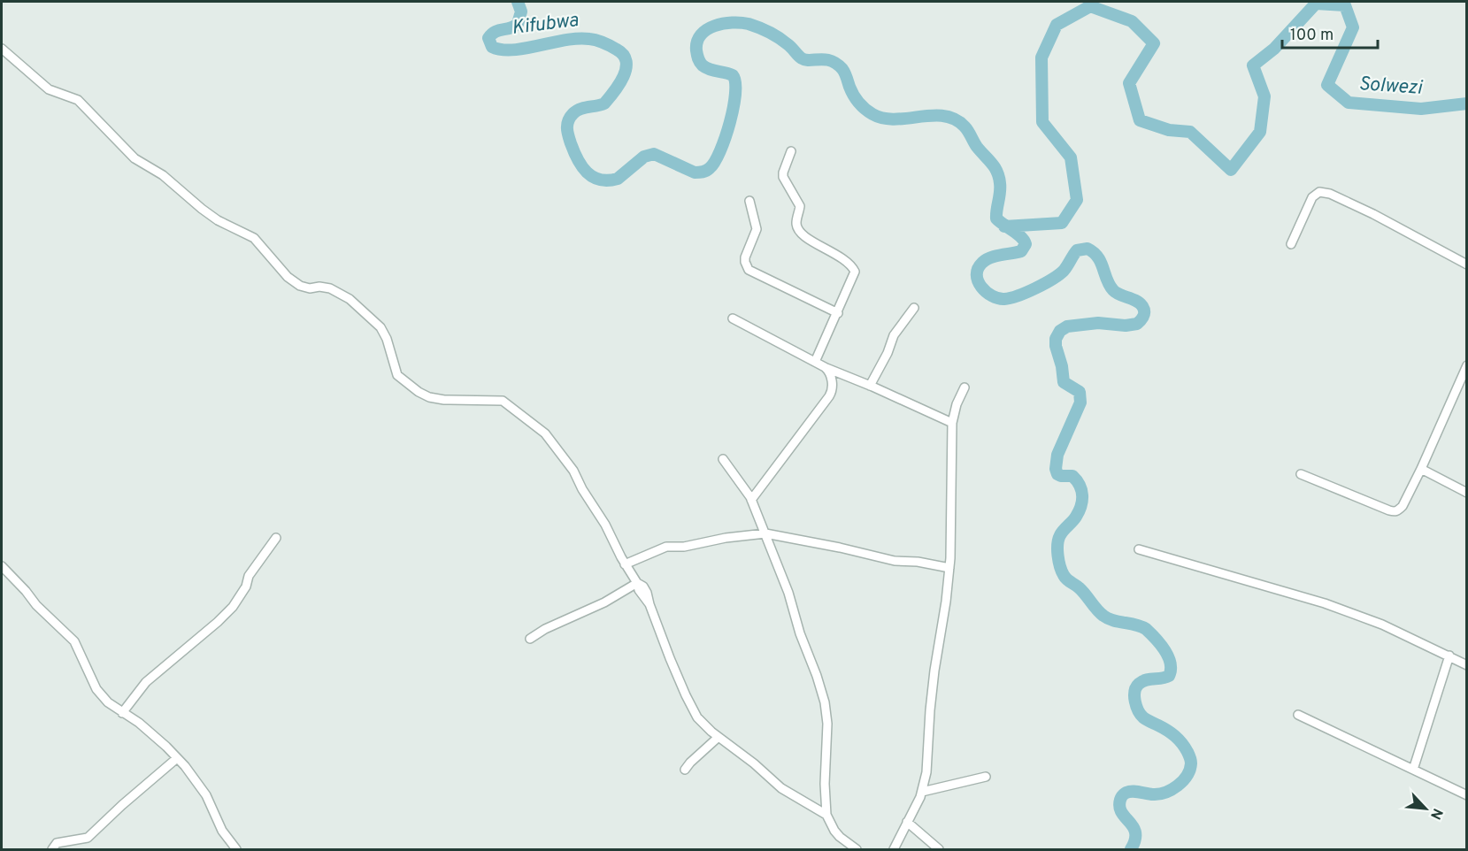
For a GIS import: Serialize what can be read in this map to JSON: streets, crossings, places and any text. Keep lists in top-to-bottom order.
{
  "water": ["Kifubwa", "Solwezi"],
  "scale_bar": "100 m",
  "north": "bottom right"
}
